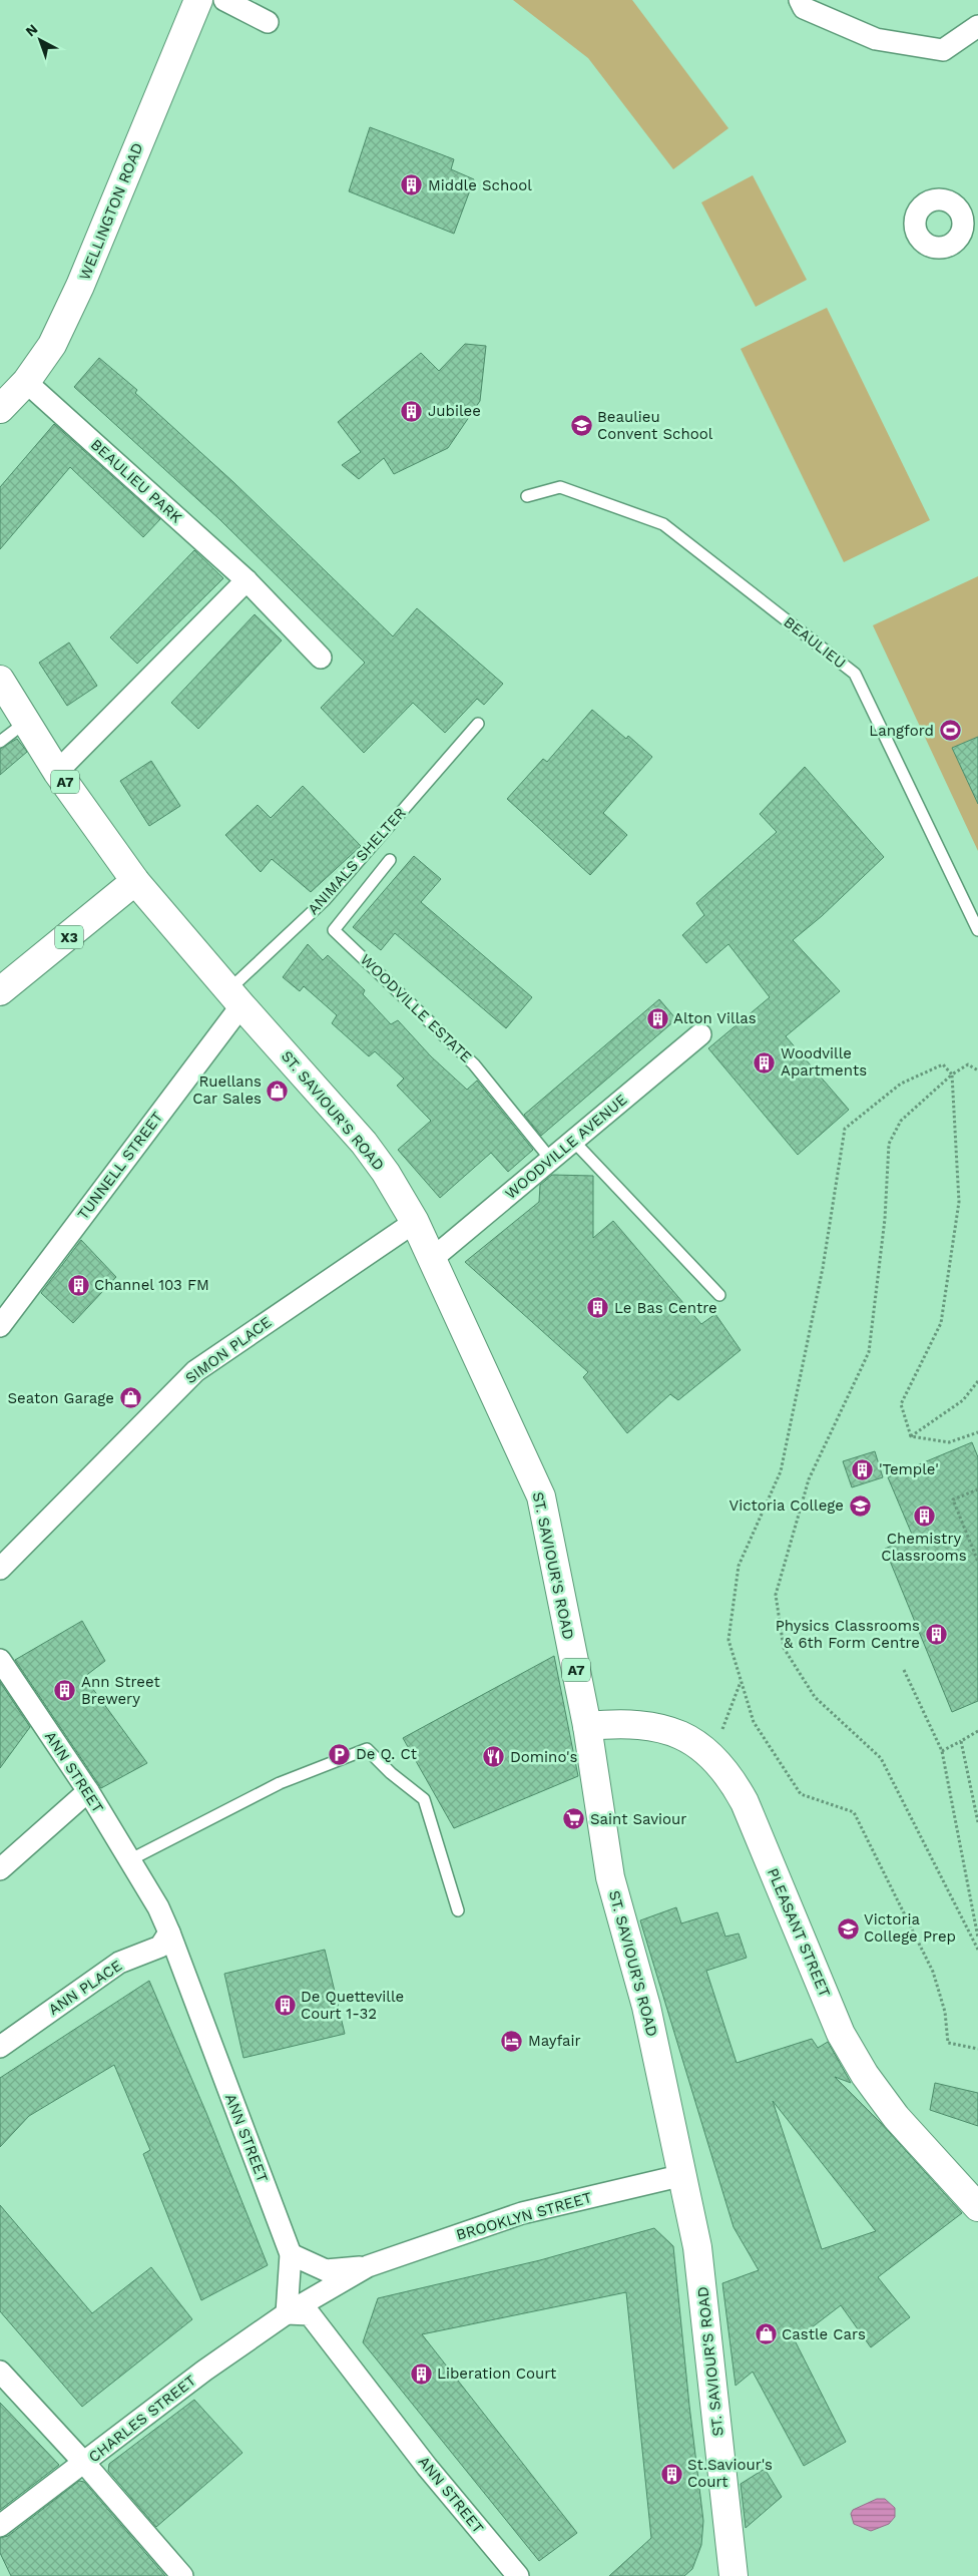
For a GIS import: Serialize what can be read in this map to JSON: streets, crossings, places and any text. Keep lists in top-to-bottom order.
{
  "streets": {
    "main road": [
      "WELLINGTON ROAD",
      "A7",
      "X3",
      "ST. SAVIOUR'S ROAD",
      "PLEASANT STREET"
    ],
    "street": [
      "BEAULIEU PARK",
      "WOODVILLE AVENUE",
      "TUNNELL STREET",
      "SIMON PLACE",
      "ANN STREET",
      "ANN PLACE",
      "BROOKLYN STREET",
      "CHARLES STREET"
    ],
    "lane": ["BEAULIEU", "ANIMALS SHELTER", "WOODVILLE ESTATE"]
  },
  "crossings": [
    ["WELLINGTON ROAD", "BEAULIEU PARK"],
    ["ANIMALS SHELTER", "ST. SAVIOUR'S ROAD"],
    ["ANIMALS SHELTER", "TUNNELL STREET"],
    ["X3", "ST. SAVIOUR'S ROAD"],
    ["WOODVILLE ESTATE", "WOODVILLE AVENUE"],
    ["ST. SAVIOUR'S ROAD", "WOODVILLE AVENUE"],
    ["ST. SAVIOUR'S ROAD", "TUNNELL STREET"],
    ["ST. SAVIOUR'S ROAD", "SIMON PLACE"],
    ["ST. SAVIOUR'S ROAD", "PLEASANT STREET"],
    ["ST. SAVIOUR'S ROAD", "BROOKLYN STREET"],
    ["ANN STREET", "ANN PLACE"],
    ["ANN STREET", "BROOKLYN STREET"],
    ["ANN STREET", "CHARLES STREET"],
    ["BROOKLYN STREET", "CHARLES STREET"]
  ],
  "places": {
    "building": [
      "Middle School",
      "Jubilee",
      "Alton Villas",
      "Woodville Apartments",
      "Channel 103 FM",
      "Le Bas Centre",
      "'Temple'",
      "Chemistry Classrooms",
      "Physics Classrooms & 6th Form Centre",
      "Ann Street Brewery",
      "De Quetteville Court 1-32",
      "Liberation Court",
      "St.Saviour's Court"
    ],
    "school or university": ["Beaulieu Convent School", "Victoria College", "Victoria College Prep"],
    "sports": ["Langford"],
    "shop": ["Ruellans Car Sales", "Seaton Garage", "Castle Cars"],
    "parking": ["De Q. Ct"],
    "restaurant": ["Domino's"],
    "supermarket": ["Saint Saviour"],
    "hotel": ["Mayfair"]
  },
  "north": "top left"
}
